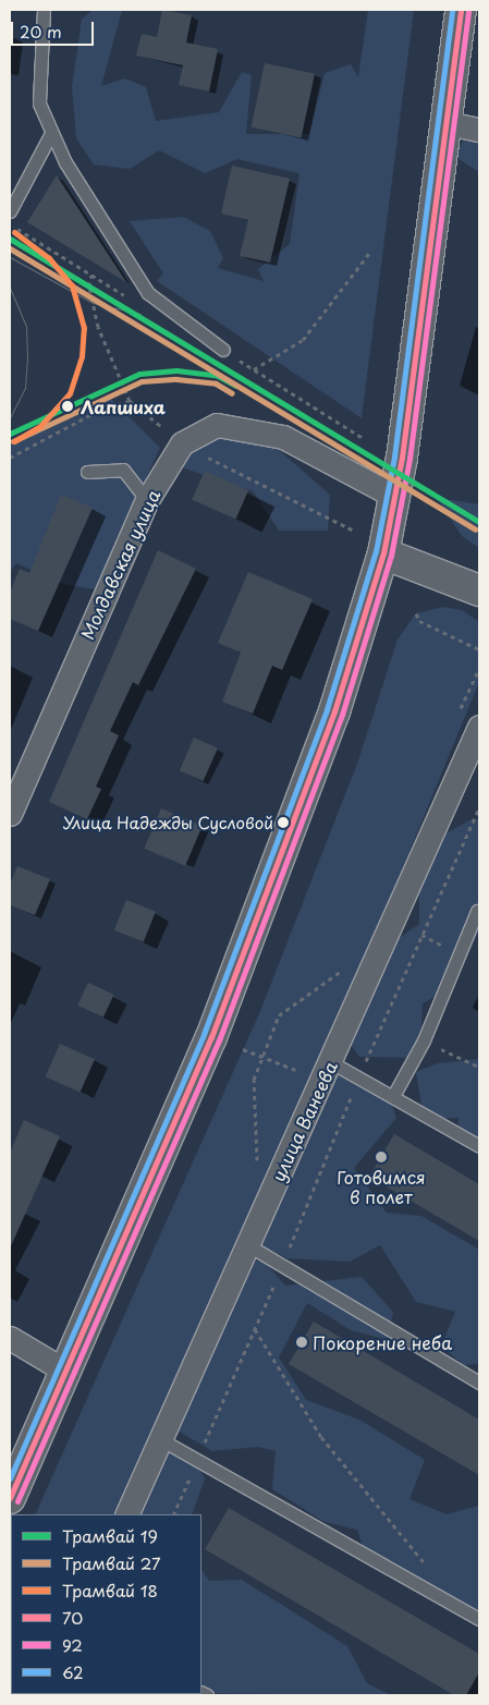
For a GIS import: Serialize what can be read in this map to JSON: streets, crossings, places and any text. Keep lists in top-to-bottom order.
{
  "streets": {
    "street": ["Молдавская улица", "улица Ванеева"]
  },
  "places": [
    "Лапшиха",
    "Улица Надежды Сусловой",
    "Готовимся в полет",
    "Покорение неба"
  ],
  "lines": [
    "transit line 70",
    "transit line 62",
    "transit line 92",
    "tram line 18",
    "tram line 19",
    "tram line 27"
  ],
  "legend": [
    "Трамвай 19",
    "Трамвай 27",
    "Трамвай 18",
    "70",
    "92",
    "62"
  ],
  "scale_bar": "20 m"
}
